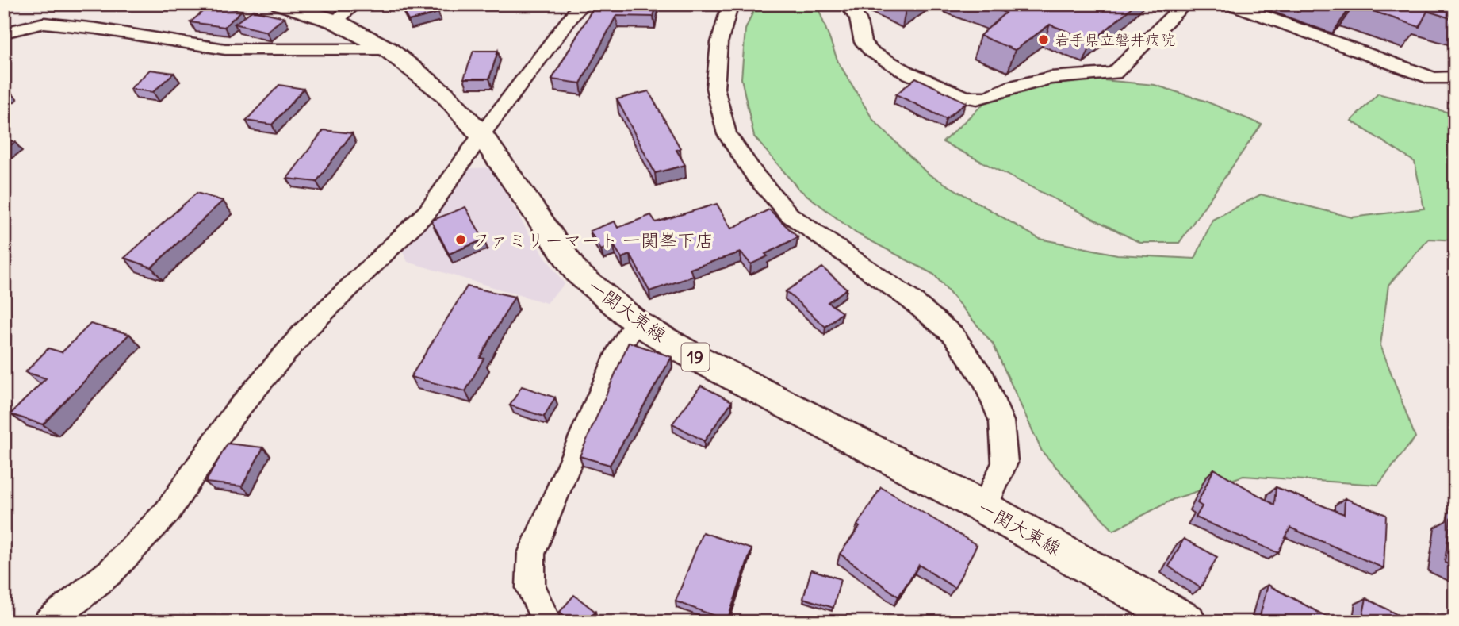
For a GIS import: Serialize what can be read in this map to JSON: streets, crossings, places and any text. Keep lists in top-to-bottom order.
{
  "streets": {
    "main road": ["一関大東線", "19"]
  },
  "places": ["岩手県立磐井病院", "ファミリーマート 一関峯下店"]
}
